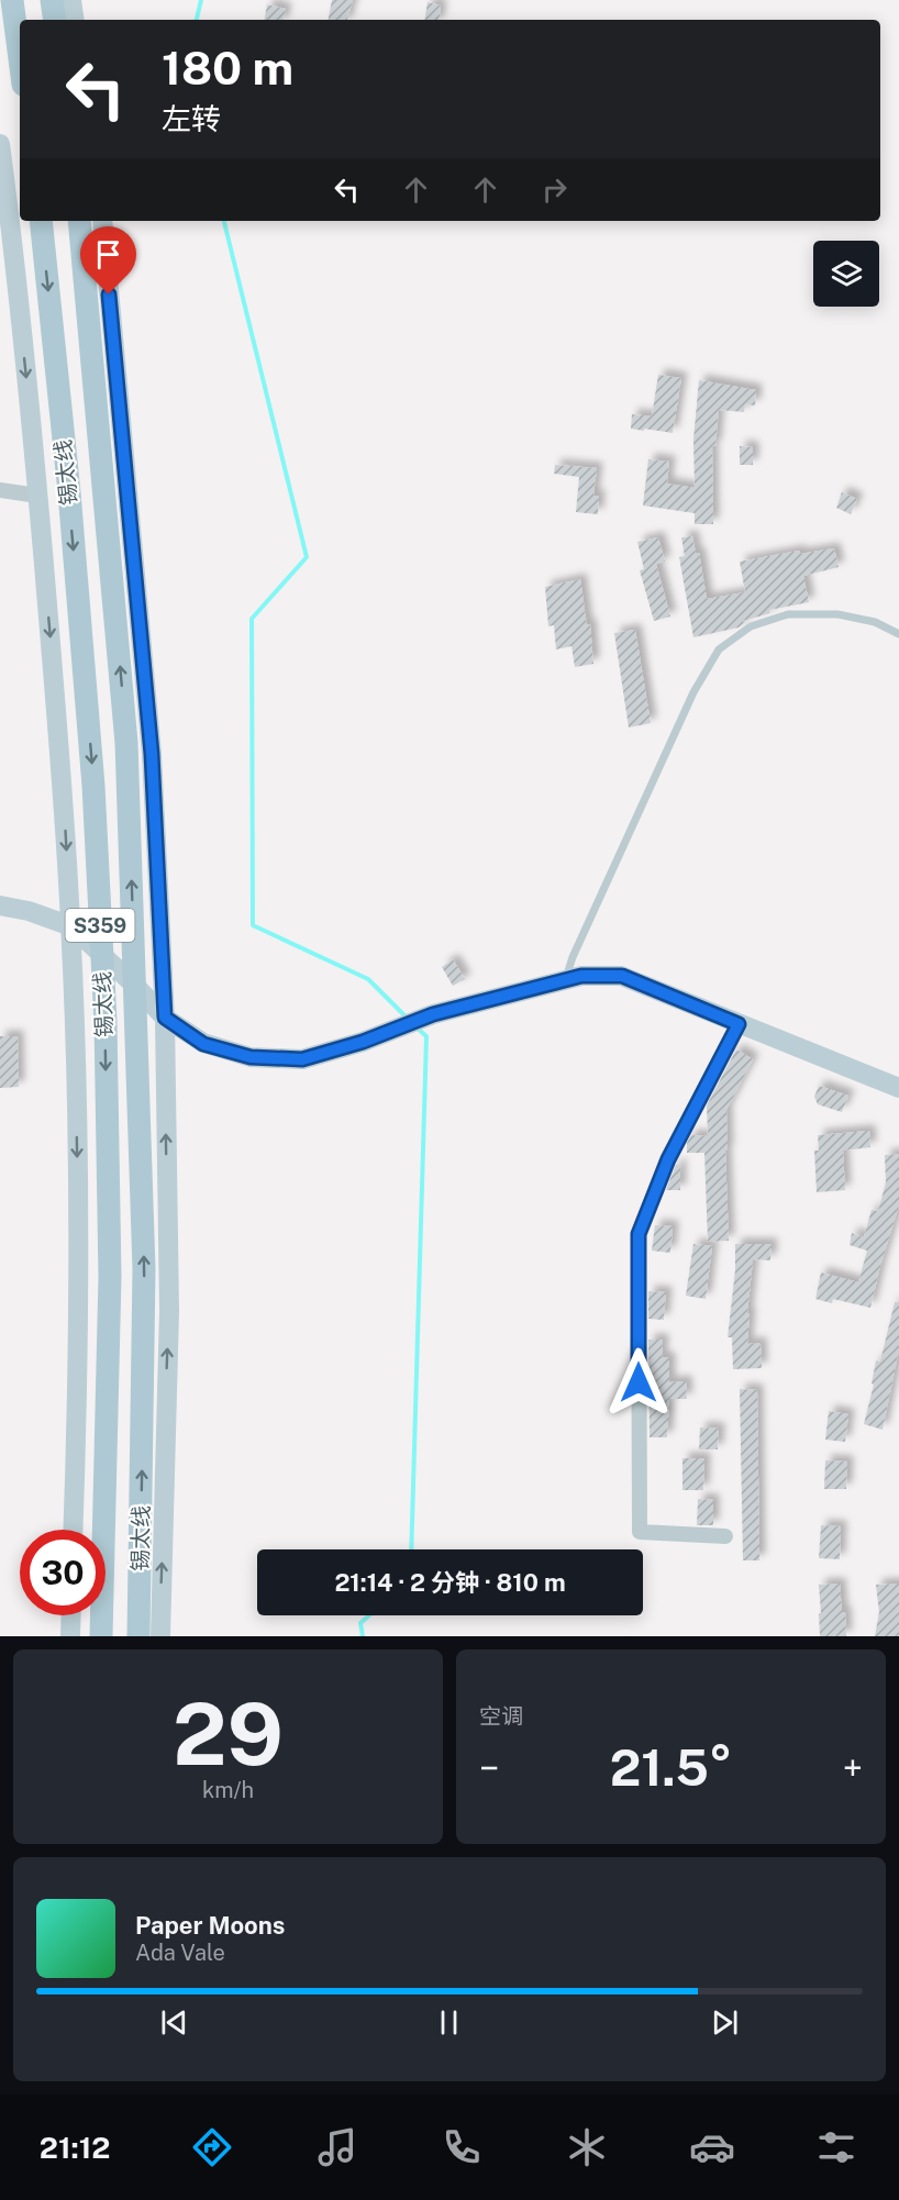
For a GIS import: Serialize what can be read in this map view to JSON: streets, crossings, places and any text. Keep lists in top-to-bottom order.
{
  "streets": {
    "main road": ["锡太线", "S359"]
  },
  "page": {
    "turn": ["180 m", "左转"],
    "limit": "30",
    "trip": "21:14 · 2 分钟 · 810 m",
    "tile": [
      ["29", "km/h"],
      "空调"
    ],
    "heat": ["−", "21.5°", "+"],
    "song": ["Paper Moons", "Ada Vale"],
    "tabs": "21:12"
  }
}
